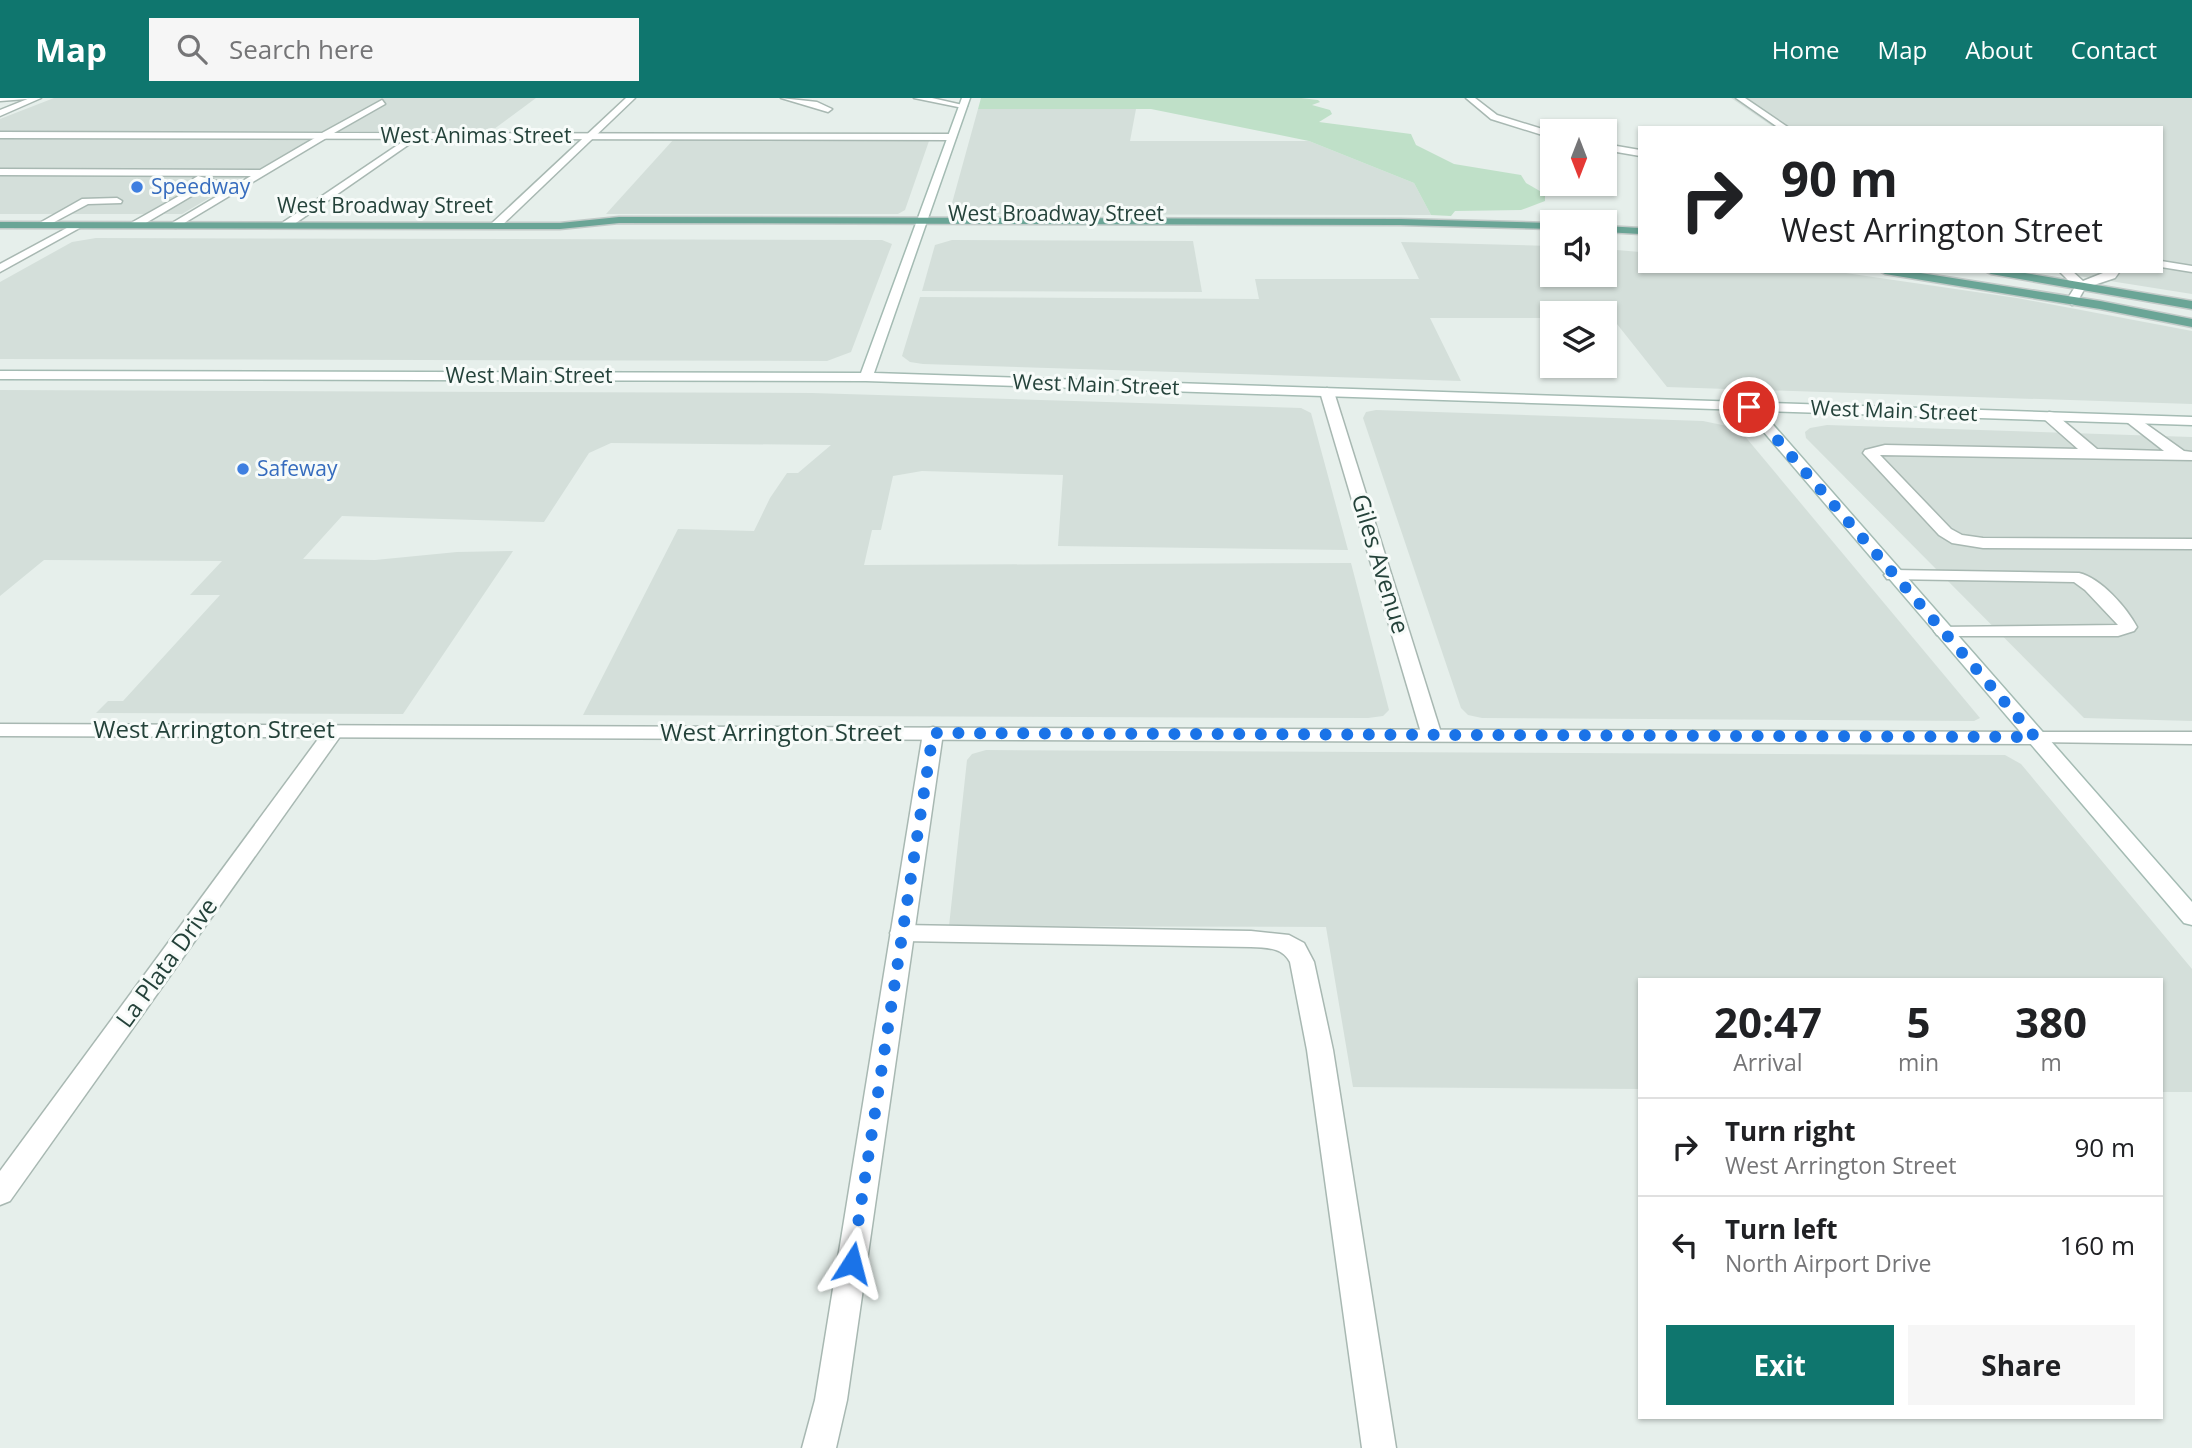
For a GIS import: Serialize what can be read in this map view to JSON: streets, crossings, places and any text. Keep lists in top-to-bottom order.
{
  "streets": {
    "main road": ["West Broadway Street"],
    "street": [
      "West Animas Street",
      "West Main Street",
      "Giles Avenue",
      "West Arrington Street",
      "La Plata Drive"
    ]
  },
  "crossings": [
    ["West Main Street", "Giles Avenue"],
    ["Giles Avenue", "West Arrington Street"],
    ["West Arrington Street", "La Plata Drive"]
  ],
  "places": ["Speedway", "Safeway"],
  "north": "bottom",
  "page": {
    "header": "Map",
    "search": "Search here",
    "nav": [
      "Home",
      "Map",
      "About",
      "Contact"
    ],
    "turn": ["90 m", "West Arrington Street"],
    "eta": [
      "20:47",
      "Arrival",
      "5",
      "min",
      "380",
      "m"
    ],
    "list": [
      {
        "name": "Turn right",
        "note": "West Arrington Street",
        "value": "90 m"
      },
      {
        "name": "Turn left",
        "note": "North Airport Drive",
        "value": "160 m"
      }
    ],
    "buttons": ["Exit", "Share"]
  }
}
